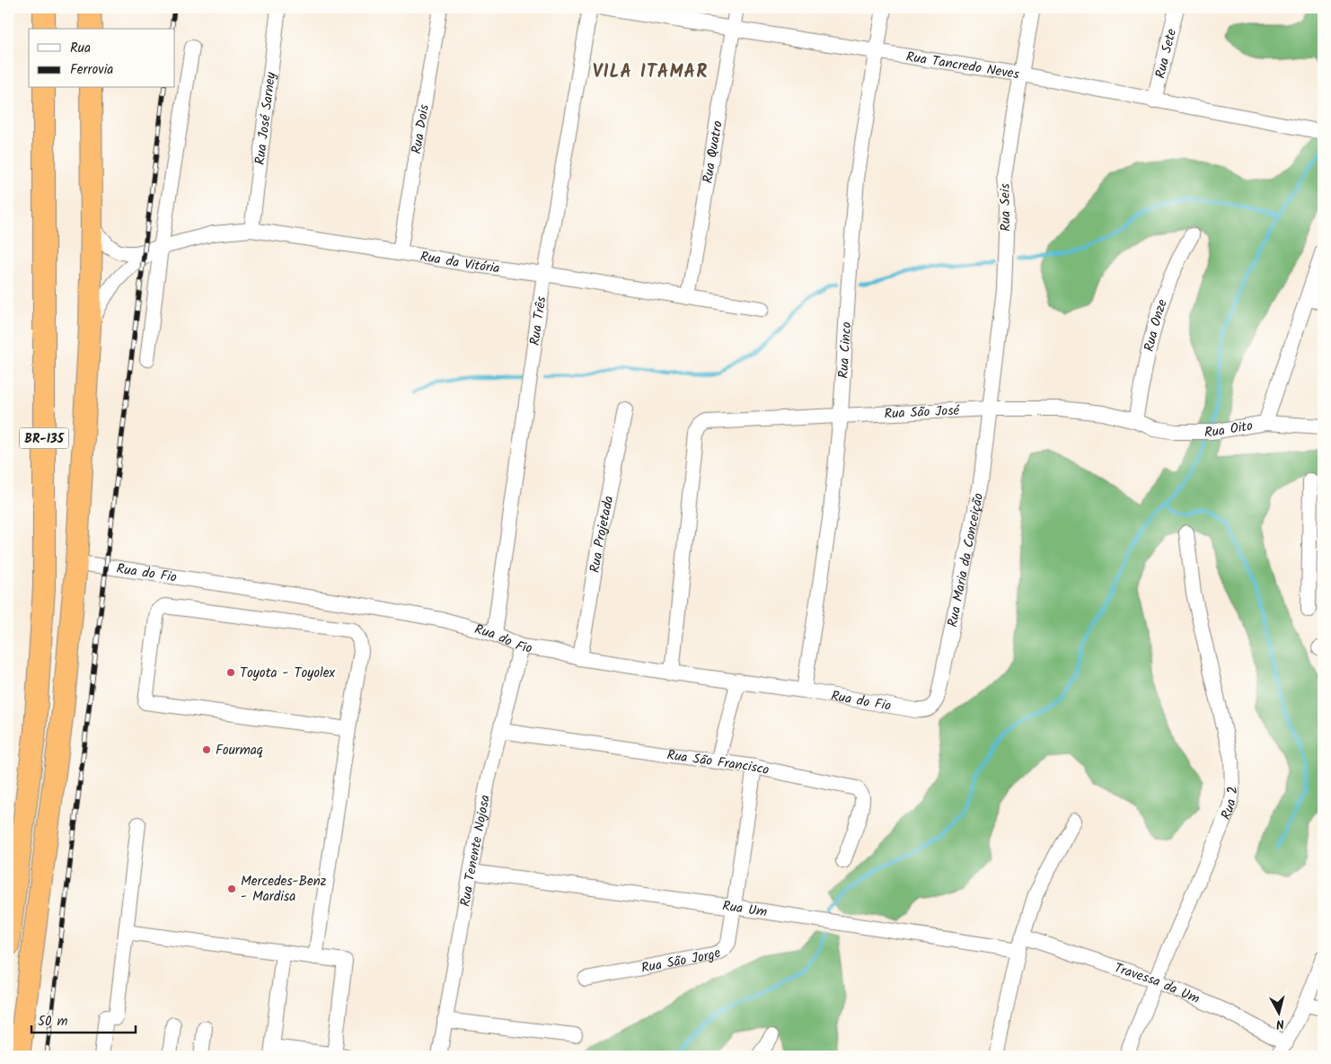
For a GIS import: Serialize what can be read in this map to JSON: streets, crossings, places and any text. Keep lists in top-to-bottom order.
{
  "streets": {
    "highway": ["BR-135"],
    "street": [
      "Rua Sete",
      "Rua Tancredo Neves",
      "Rua José Sarney",
      "Rua Dois",
      "Rua Quatro",
      "Rua Seis",
      "Rua da Vitória",
      "Rua Três",
      "Rua Onze",
      "Rua Cinco",
      "Rua São José",
      "Rua Oito",
      "Rua Projetada",
      "Rua Maria da Conceição",
      "Rua do Fio",
      "Rua São Francisco",
      "Rua 2",
      "Rua Tenente Nojosa",
      "Rua Um",
      "Rua São Jorge",
      "Travessa da Um"
    ]
  },
  "crossings": [
    ["Rua Sete", "Rua Tancredo Neves"],
    ["Rua Tancredo Neves", "Rua Quatro"],
    ["Rua Tancredo Neves", "Rua Seis"],
    ["Rua Tancredo Neves", "Rua Cinco"],
    ["Rua José Sarney", "Rua da Vitória"],
    ["Rua Dois", "Rua da Vitória"],
    ["Rua Quatro", "Rua da Vitória"],
    ["Rua Seis", "Rua São José"],
    ["Rua Seis", "Rua Maria da Conceição"],
    ["Rua da Vitória", "Rua Três"],
    ["Rua da Vitória", "BR-135"],
    ["Rua Três", "Rua do Fio"],
    ["Rua Onze", "Rua São José"],
    ["Rua Onze", "Rua Oito"],
    ["Rua Cinco", "Rua São José"],
    ["Rua Cinco", "Rua do Fio"],
    ["Rua São José", "Rua Oito"],
    ["Rua São José", "Rua Maria da Conceição"],
    ["Rua São José", "Rua do Fio"],
    ["BR-135", "Rua do Fio"],
    ["Rua Projetada", "Rua do Fio"],
    ["Rua Maria da Conceição", "Rua do Fio"],
    ["Rua do Fio", "Rua Tenente Nojosa"],
    ["Rua São Francisco", "Rua Tenente Nojosa"],
    ["Rua São Francisco", "Rua São Jorge"],
    ["Rua 2", "Travessa da Um"],
    ["Rua Tenente Nojosa", "Rua Um"],
    ["Rua Um", "Rua São Jorge"],
    ["Rua Um", "Travessa da Um"]
  ],
  "districts": ["VILA ITAMAR"],
  "places": ["Toyota - Toyolex", "Fourmaq", "Mercedes-Benz - Mardisa"],
  "legend": ["Rua", "Ferrovia"],
  "scale_bar": "50 m",
  "north": "bottom"
}
